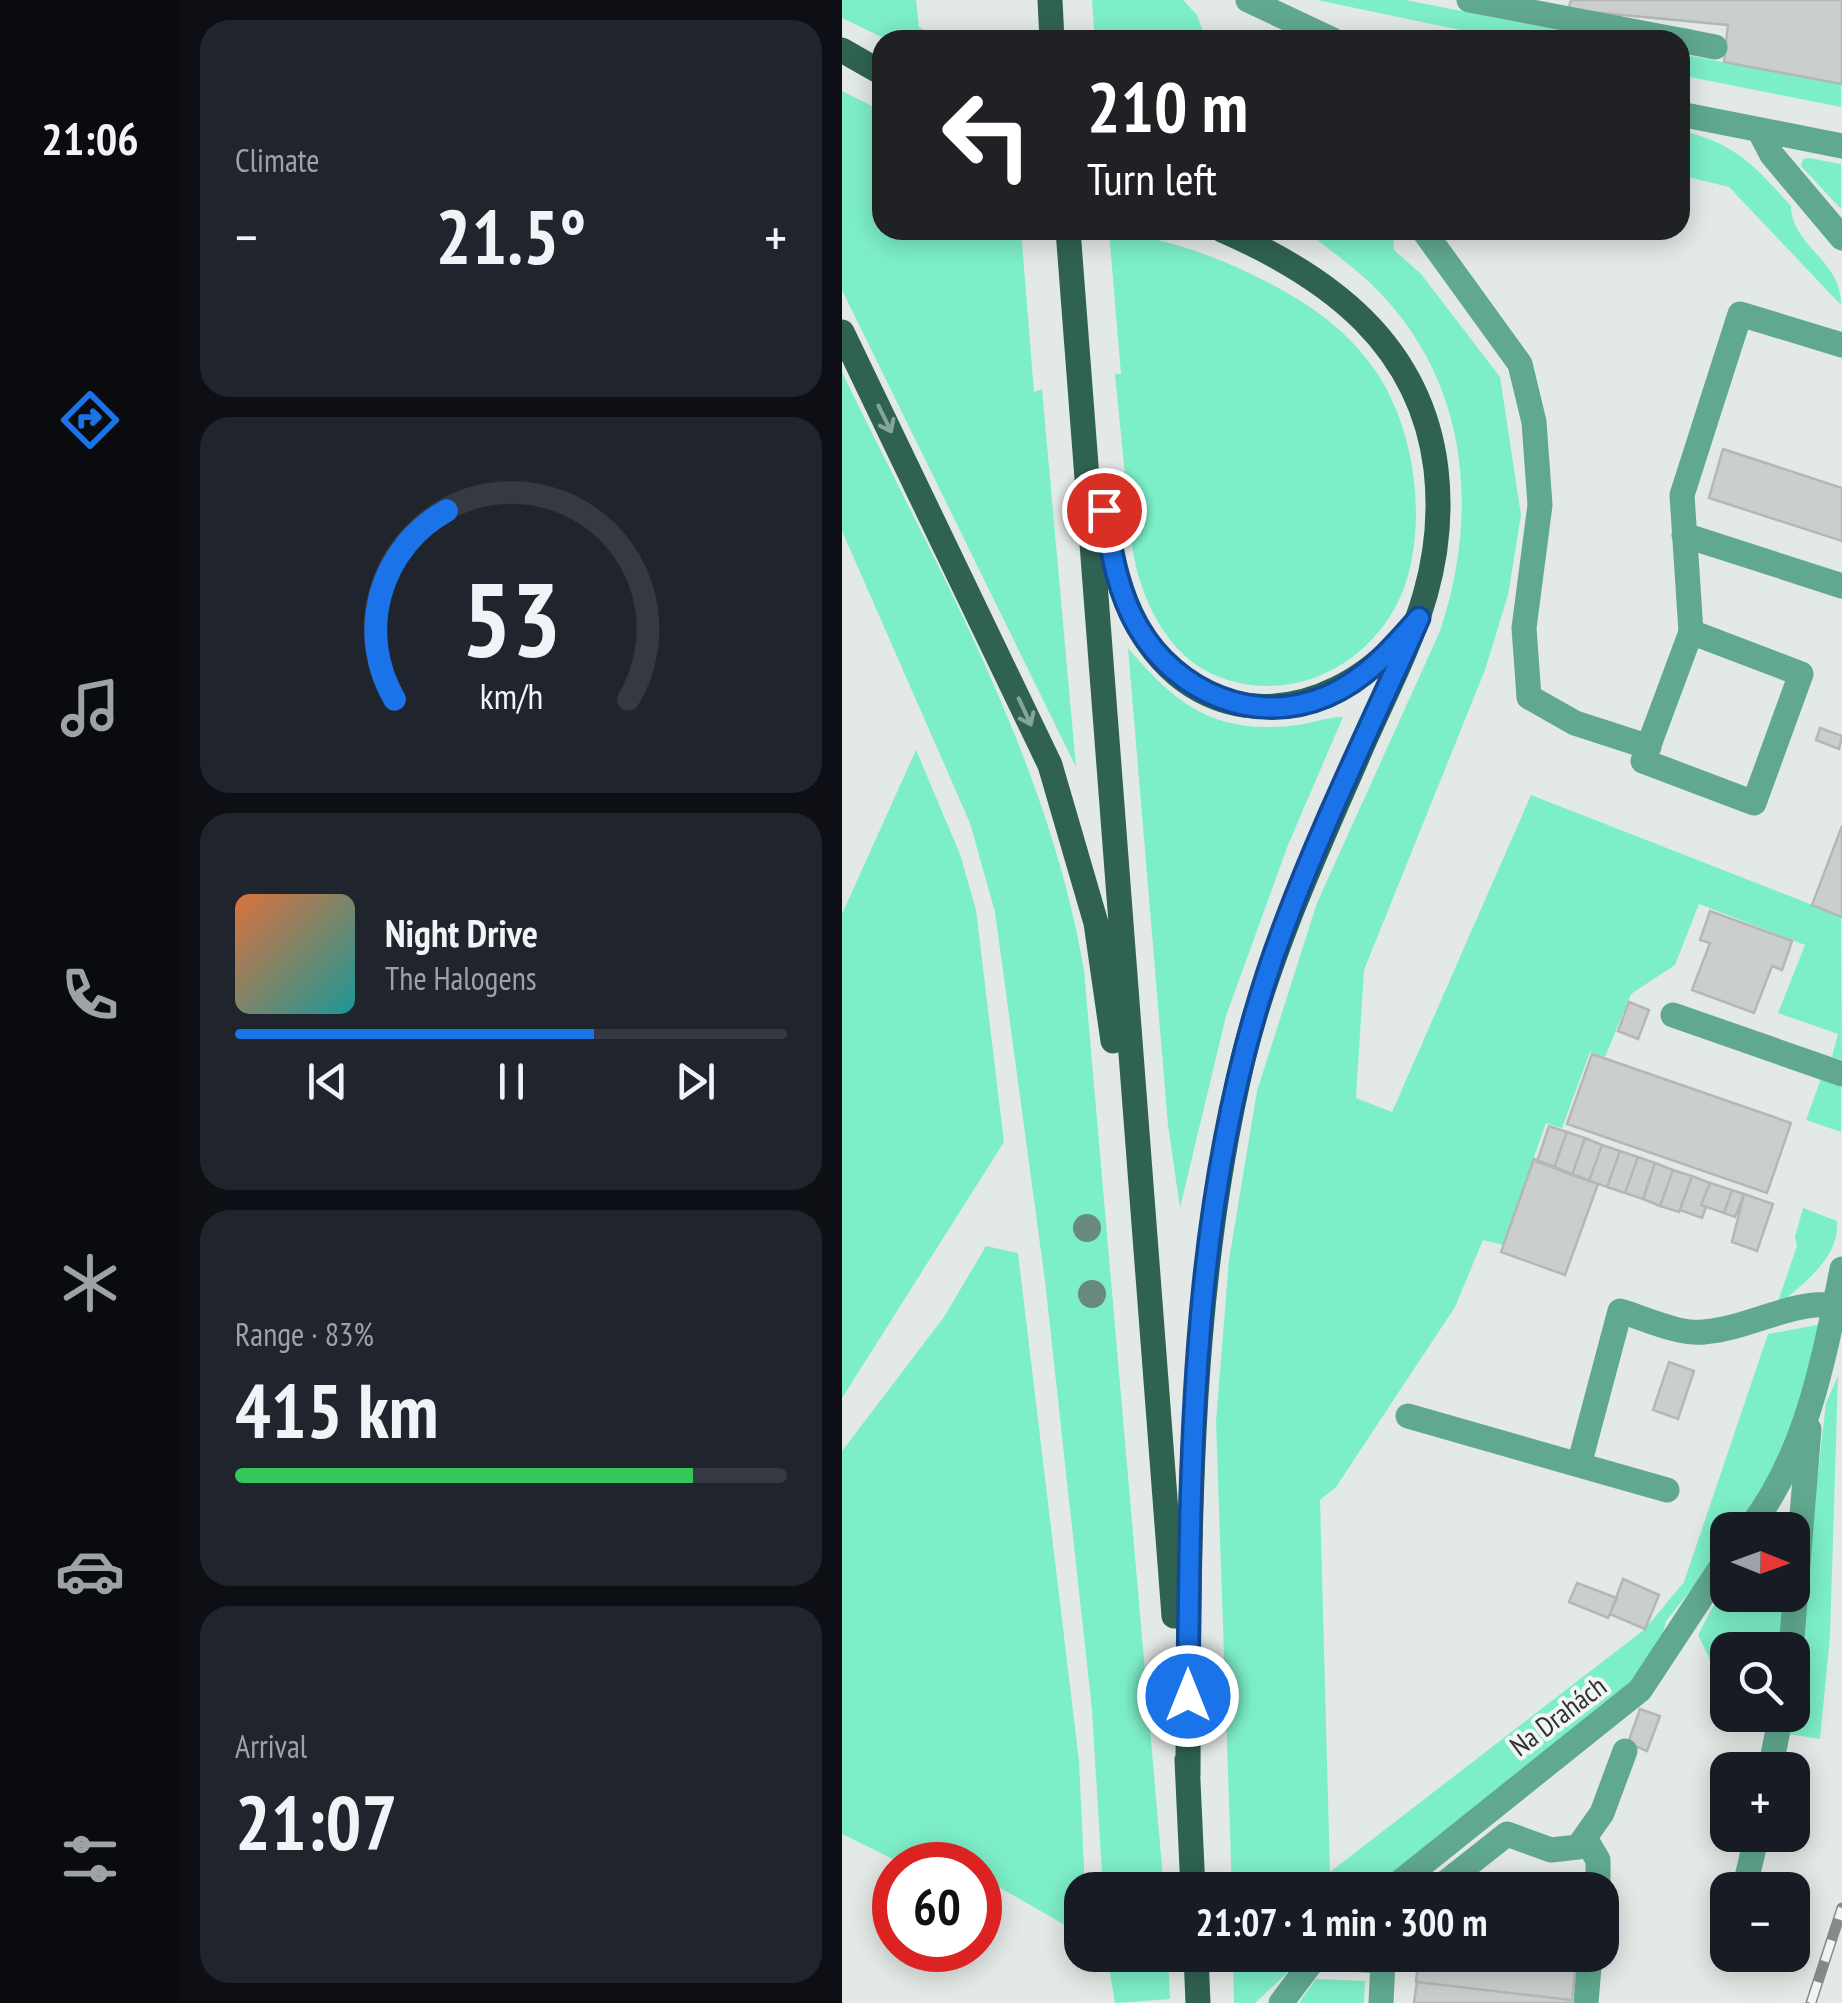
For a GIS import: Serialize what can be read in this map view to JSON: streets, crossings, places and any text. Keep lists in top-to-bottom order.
{
  "streets": {
    "street": ["Na Drahách"]
  },
  "north": "right",
  "page": {
    "tabs": "21:06",
    "tile": [
      "Climate",
      ["Range · 83%", "415 km"],
      ["Arrival", "21:07"]
    ],
    "turn": ["210 m", "Turn left"],
    "heat": ["−", "21.5°", "+"],
    "song": ["Night Drive", "The Halogens"],
    "map_buttons": ["+", "−"],
    "limit": "60",
    "trip": "21:07 · 1 min · 300 m",
    "gauge": ["53", "km/h"]
  }
}
